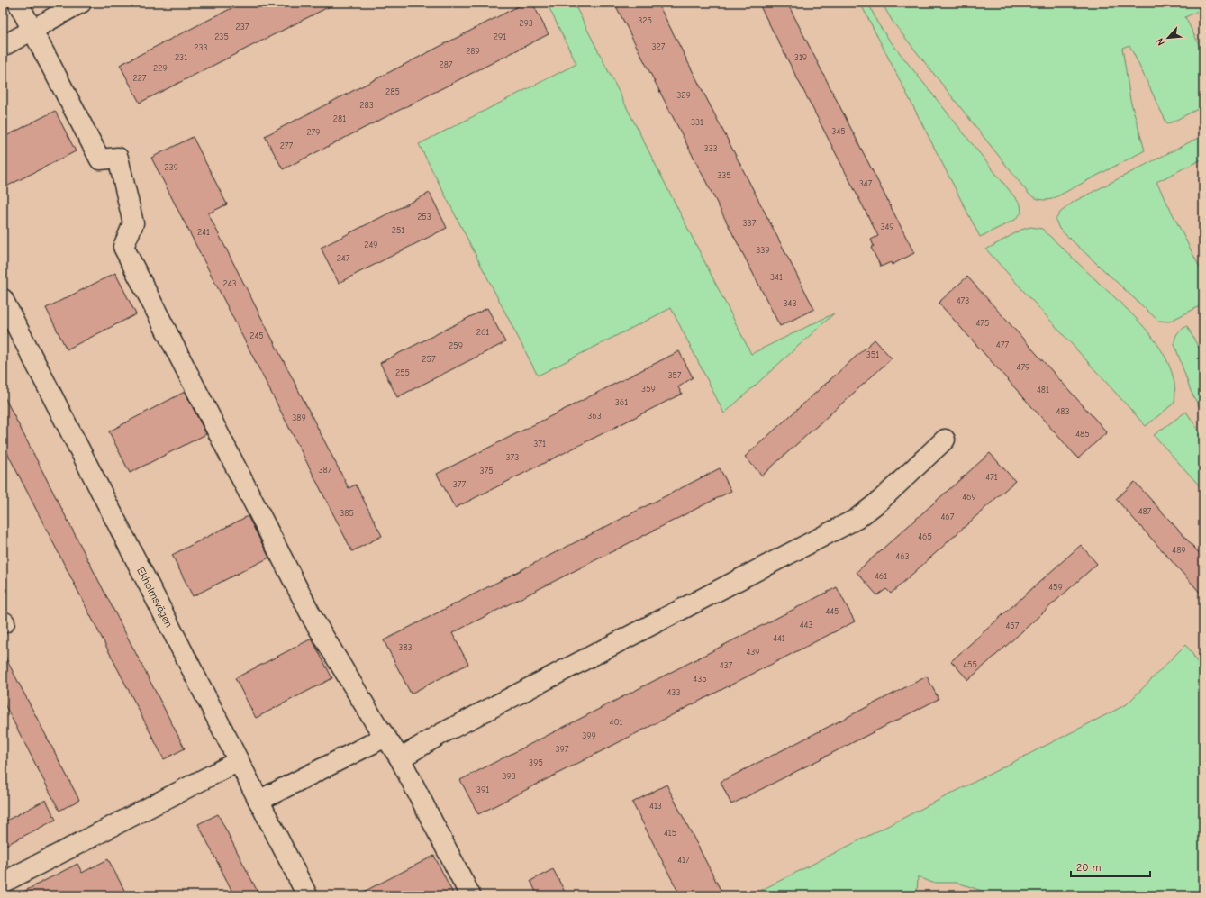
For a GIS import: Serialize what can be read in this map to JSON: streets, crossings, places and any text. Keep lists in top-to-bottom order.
{
  "streets": {
    "street": ["Ekholmsvägen"]
  },
  "house_numbers": [
    "325",
    "293",
    "237",
    "235",
    "291",
    "327",
    "233",
    "289",
    "231",
    "319",
    "287",
    "229",
    "227",
    "285",
    "329",
    "283",
    "281",
    "331",
    "345",
    "279",
    "277",
    "333",
    "239",
    "335",
    "347",
    "253",
    "337",
    "349",
    "251",
    "241",
    "249",
    "339",
    "247",
    "341",
    "243",
    "473",
    "343",
    "475",
    "261",
    "245",
    "477",
    "259",
    "351",
    "257",
    "479",
    "255",
    "357",
    "359",
    "481",
    "361",
    "483",
    "363",
    "389",
    "485",
    "371",
    "373",
    "387",
    "375",
    "471",
    "377",
    "469",
    "487",
    "385",
    "467",
    "465",
    "489",
    "463",
    "461",
    "459",
    "445",
    "443",
    "457",
    "441",
    "383",
    "439",
    "455",
    "437",
    "435",
    "433",
    "401",
    "399",
    "397",
    "395",
    "393",
    "391",
    "413",
    "415",
    "417"
  ],
  "scale_bar": "20 m",
  "north": "bottom left"
}
